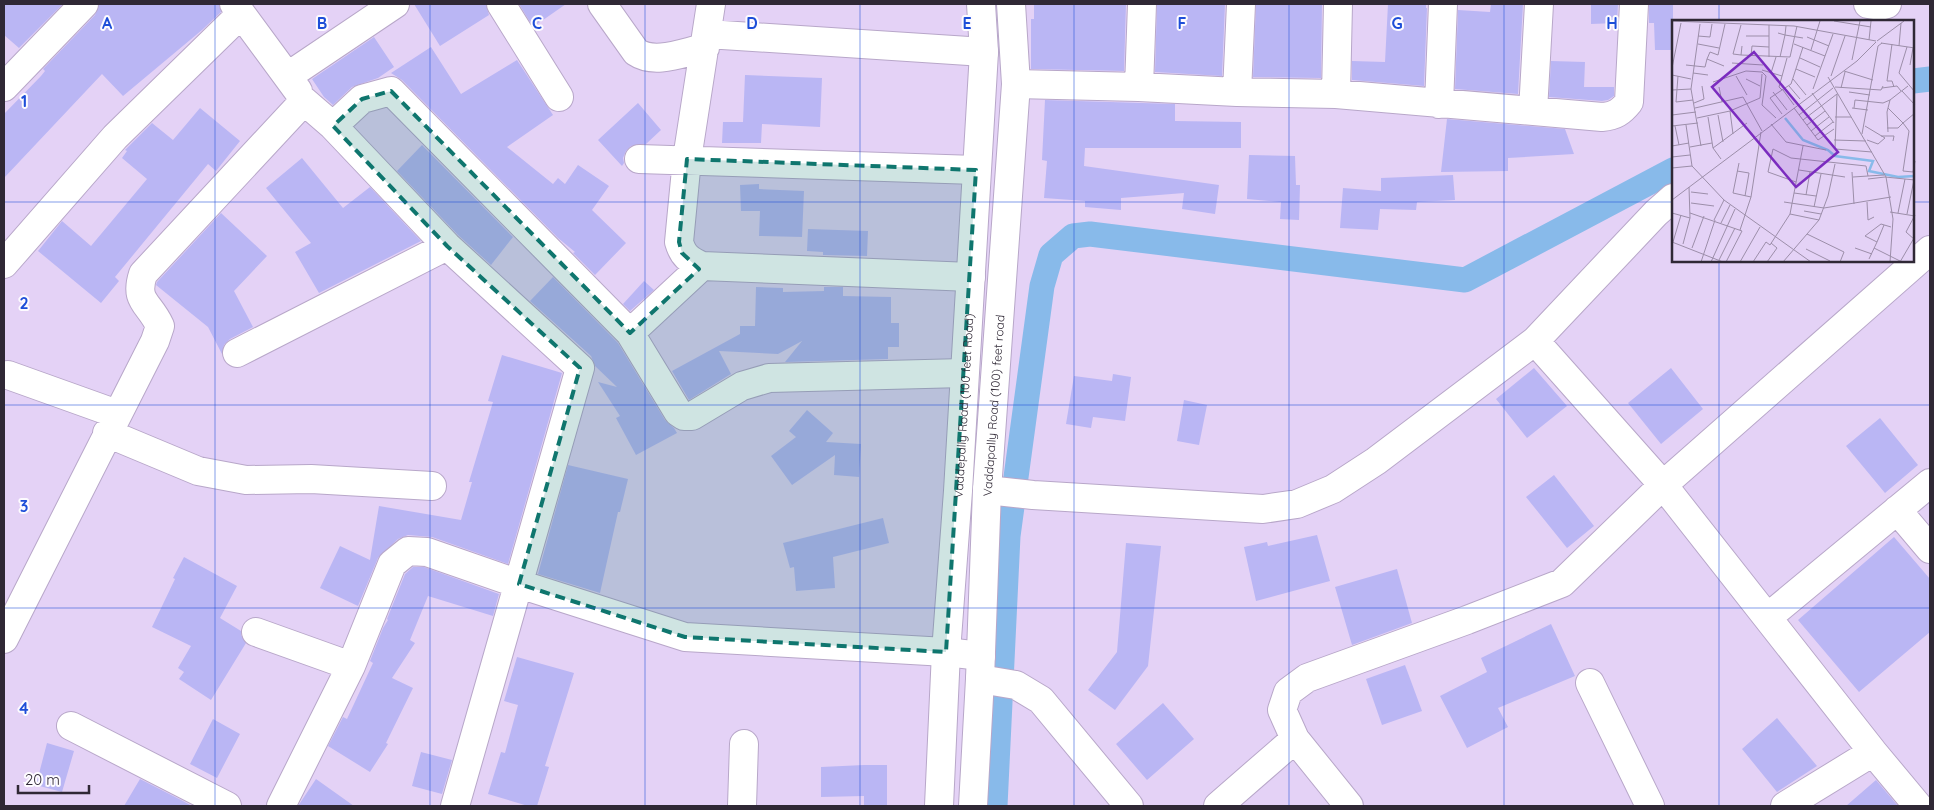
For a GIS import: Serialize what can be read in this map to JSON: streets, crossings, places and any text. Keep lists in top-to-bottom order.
{
  "streets": {
    "street": ["Vaddepally Road (100 feet Road)", "Vaddapally Road (100) feet road"]
  },
  "scale_bar": "20 m",
  "grid": {
    "columns": [
      "A",
      "B",
      "C",
      "D",
      "E",
      "F",
      "G",
      "H"
    ],
    "rows": [
      "1",
      "2",
      "3",
      "4"
    ]
  }
}
